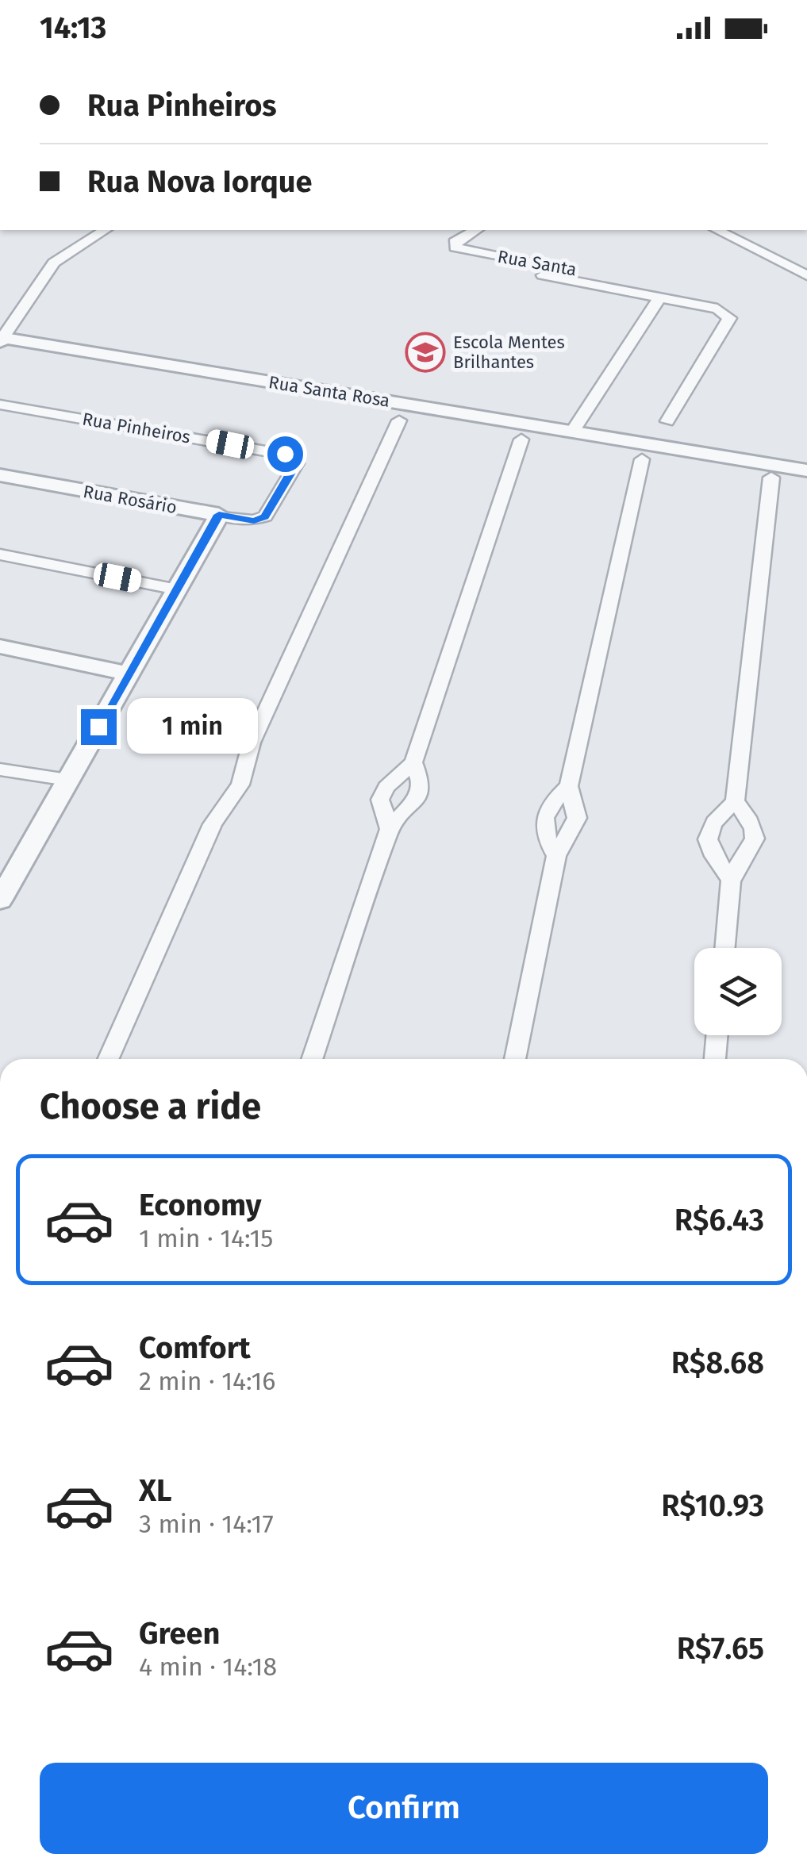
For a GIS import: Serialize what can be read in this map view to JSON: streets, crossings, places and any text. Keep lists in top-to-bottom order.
{
  "streets": {
    "street": [
      "Rua Santa",
      "Rua Santa Rosa",
      "Rua Pinheiros",
      "Rua Rosário"
    ]
  },
  "crossings": [
    ["Rua Pinheiros", "Rua Rosário"]
  ],
  "places": {
    "school or university": ["Escola Mentes Brilhantes"]
  },
  "page": {
    "status": "14:13",
    "banner": ["Rua Pinheiros", "Rua Nova Iorque"],
    "bubble": "1 min",
    "heading": "Choose a ride",
    "list": [
      {
        "name": "Economy",
        "note": "1 min · 14:15",
        "value": "R$6.43"
      },
      {
        "name": "Comfort",
        "note": "2 min · 14:16",
        "value": "R$8.68"
      },
      {
        "name": "XL",
        "note": "3 min · 14:17",
        "value": "R$10.93"
      },
      {
        "name": "Green",
        "note": "4 min · 14:18",
        "value": "R$7.65"
      }
    ],
    "buttons": "Confirm"
  }
}
